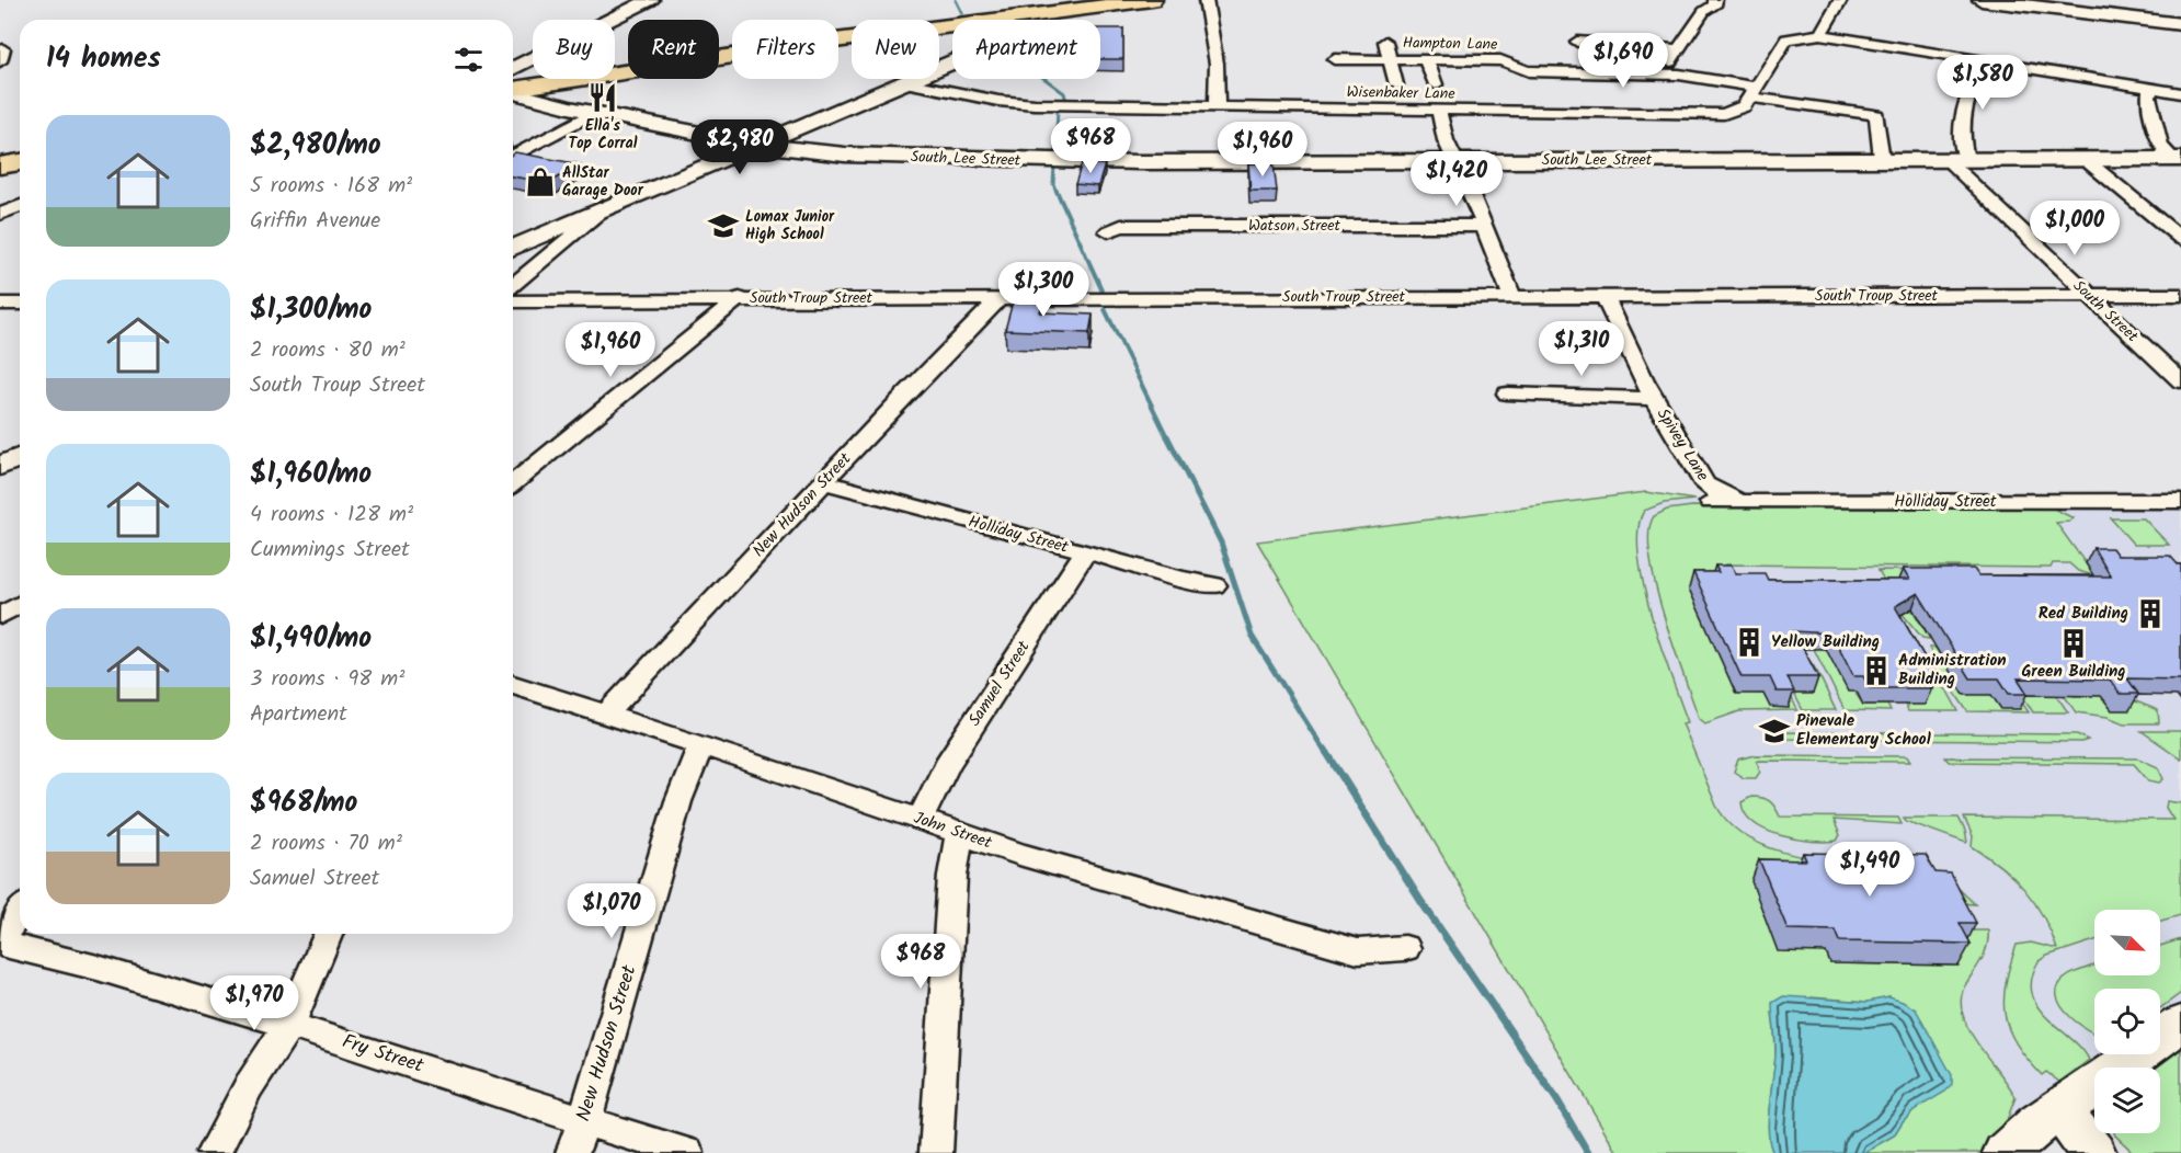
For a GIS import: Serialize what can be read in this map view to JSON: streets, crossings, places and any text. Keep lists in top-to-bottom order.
{
  "streets": {
    "street": [
      "Hampton Lane",
      "Wisenbaker Lane",
      "South Lee Street",
      "Watson Street",
      "South Troup Street",
      "South Street",
      "Spivey Lane",
      "Holliday Street",
      "New Hudson Street",
      "Samuel Street",
      "John Street",
      "Fry Street"
    ]
  },
  "crossings": [
    ["Hampton Lane", "Wisenbaker Lane"],
    ["Hampton Lane", "South Lee Street"],
    ["South Lee Street", "South Street"],
    ["South Troup Street", "South Street"],
    ["South Troup Street", "Spivey Lane"],
    ["South Troup Street", "New Hudson Street"],
    ["Spivey Lane", "Holliday Street"],
    ["Holliday Street", "New Hudson Street"],
    ["Holliday Street", "Samuel Street"],
    ["New Hudson Street", "John Street"],
    ["New Hudson Street", "Fry Street"],
    ["Samuel Street", "John Street"]
  ],
  "places": {
    "restaurant": ["Ella's Top Corral"],
    "shop": ["AllStar Garage Door"],
    "school or university": ["Lomax Junior High School", "Pinevale Elementary School"],
    "building": [
      "Red Building",
      "Yellow Building",
      "Green Building",
      "Administration Building"
    ]
  },
  "north": "bottom right",
  "page": {
    "chip": [
      "Buy",
      "Rent",
      "Filters",
      "New",
      "Apartment"
    ],
    "heading": "14 homes",
    "price": [
      "$1,690",
      "$1,580",
      "$968",
      "$2,980",
      "$1,960",
      "$1,420",
      "$1,000",
      "$1,300",
      "$1,310",
      "$1,960",
      "$1,490",
      "$1,070",
      "$968",
      "$1,970"
    ],
    "list": [
      {
        "name": "$2,980/mo",
        "note": "5 rooms · 168 m² · Griffin Avenue"
      },
      {
        "name": "$1,300/mo",
        "note": "2 rooms · 80 m² · South Troup Street"
      },
      {
        "name": "$1,960/mo",
        "note": "4 rooms · 128 m² · Cummings Street"
      },
      {
        "name": "$1,490/mo",
        "note": "3 rooms · 98 m² · Apartment"
      },
      {
        "name": "$968/mo",
        "note": "2 rooms · 70 m² · Samuel Street"
      }
    ]
  }
}
